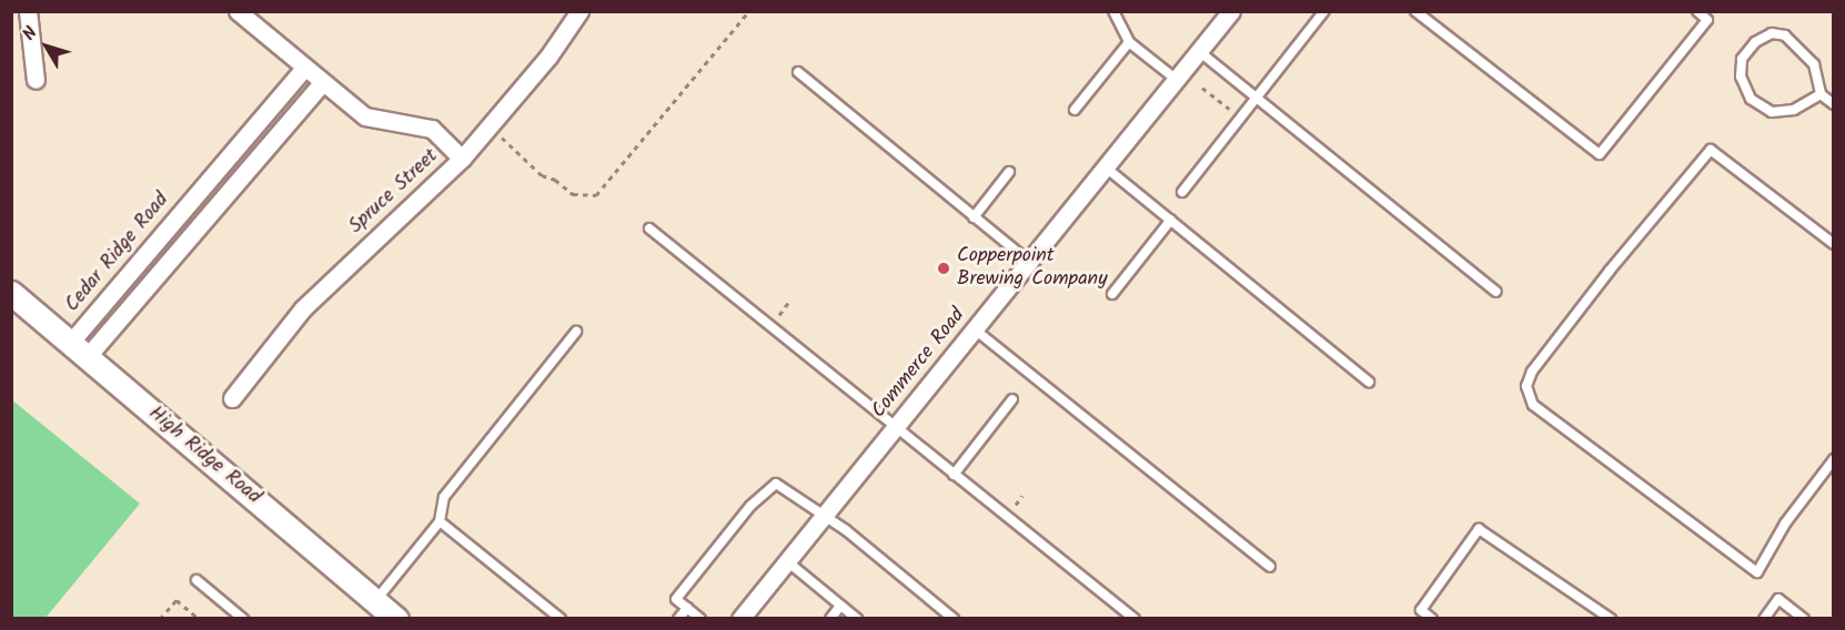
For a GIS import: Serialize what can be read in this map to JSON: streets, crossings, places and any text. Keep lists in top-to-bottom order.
{
  "streets": {
    "street": [
      "Spruce Street",
      "Cedar Ridge Road",
      "Commerce Road",
      "High Ridge Road"
    ]
  },
  "crossings": [
    ["Cedar Ridge Road", "High Ridge Road"]
  ],
  "places": ["Copperpoint Brewing Company"],
  "north": "top left"
}
